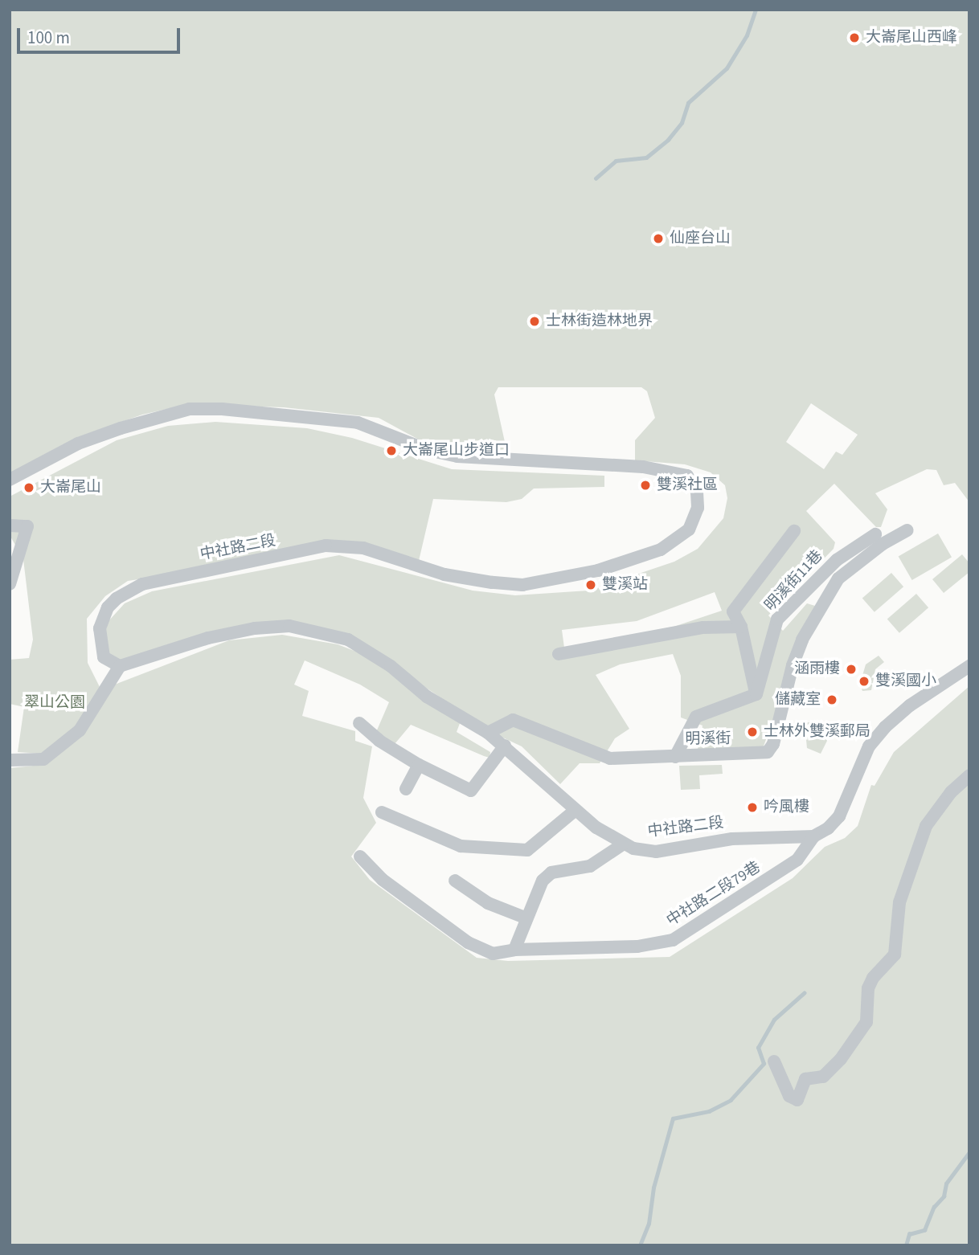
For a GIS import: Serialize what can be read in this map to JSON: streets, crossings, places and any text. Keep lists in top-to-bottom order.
{
  "streets": {
    "street": [
      "中社路二段",
      "明溪街11巷",
      "明溪街",
      "中社路二段79巷"
    ]
  },
  "crossings": [
    ["中社路二段", "明溪街"],
    ["中社路二段", "中社路二段79巷"]
  ],
  "parks": ["翠山公園"],
  "places": [
    "大崙尾山西峰",
    "仙座台山",
    "士林街造林地界",
    "大崙尾山步道口",
    "雙溪社區",
    "大崙尾山",
    "雙溪站",
    "涵雨樓",
    "雙溪國小",
    "儲藏室",
    "士林外雙溪郵局",
    "吟風樓"
  ],
  "scale_bar": "100 m"
}
